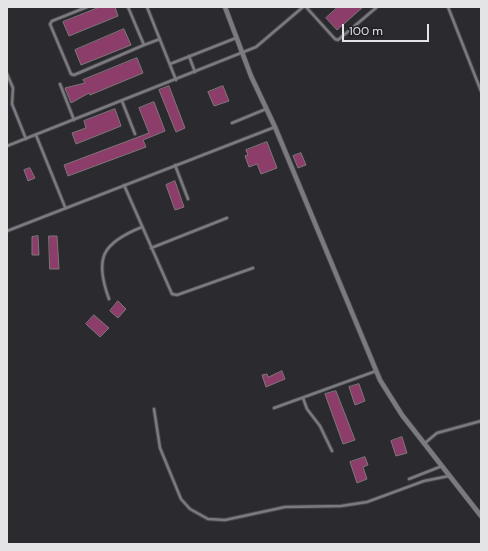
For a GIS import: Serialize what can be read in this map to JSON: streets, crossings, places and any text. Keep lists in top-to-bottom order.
{
  "scale_bar": "100 m"
}
